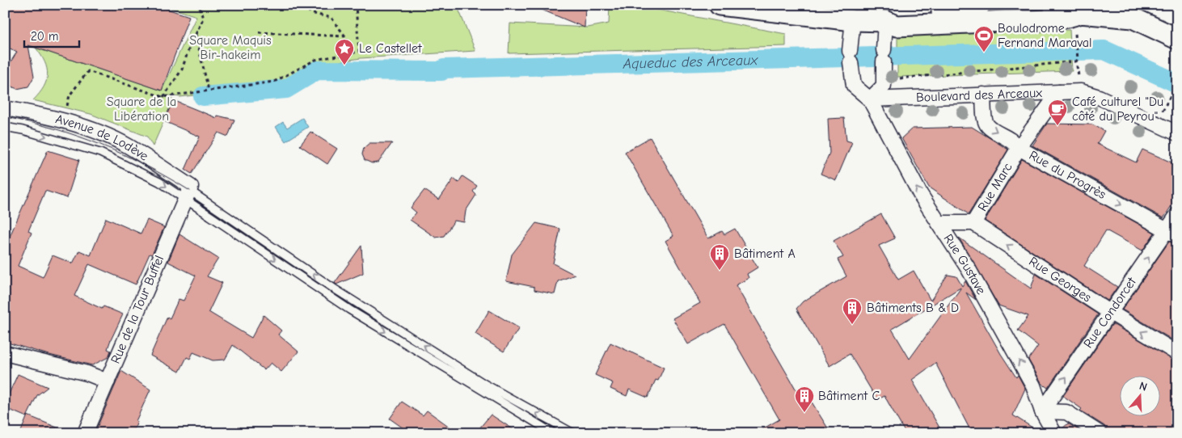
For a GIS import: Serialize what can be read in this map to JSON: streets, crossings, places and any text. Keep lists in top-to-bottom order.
{
  "streets": {
    "street": [
      "Boulevard des Arceaux",
      "Avenue de Lodève",
      "Rue du Progrès",
      "Rue Marc",
      "Rue Gustave",
      "Rue Georges",
      "Rue de la Tour Buffel",
      "Rue Condorcet"
    ]
  },
  "crossings": [
    ["Boulevard des Arceaux", "Rue du Progrès"],
    ["Boulevard des Arceaux", "Rue Marc"],
    ["Boulevard des Arceaux", "Rue Gustave"],
    ["Avenue de Lodève", "Rue de la Tour Buffel"],
    ["Rue du Progrès", "Rue Marc"],
    ["Rue du Progrès", "Rue Condorcet"],
    ["Rue Marc", "Rue Georges"],
    ["Rue Gustave", "Rue Condorcet"],
    ["Rue Georges", "Rue Condorcet"]
  ],
  "one_way": [
    "Rue du Progrès",
    "Rue Gustave",
    "Rue Georges",
    "Rue Condorcet"
  ],
  "water": ["Aqueduc des Arceaux"],
  "parks": ["Square Maquis Bir-hakeim", "Square de la Libération"],
  "places": {
    "sports": ["Boulodrome Fernand Maraval"],
    "place": ["Le Castellet"],
    "cafe": ["Café culturel \"Du côté du Peyrou\""],
    "building": ["Bâtiment A", "Bâtiments B & D", "Bâtiment C"]
  },
  "scale_bar": "20 m",
  "north": "top"
}
